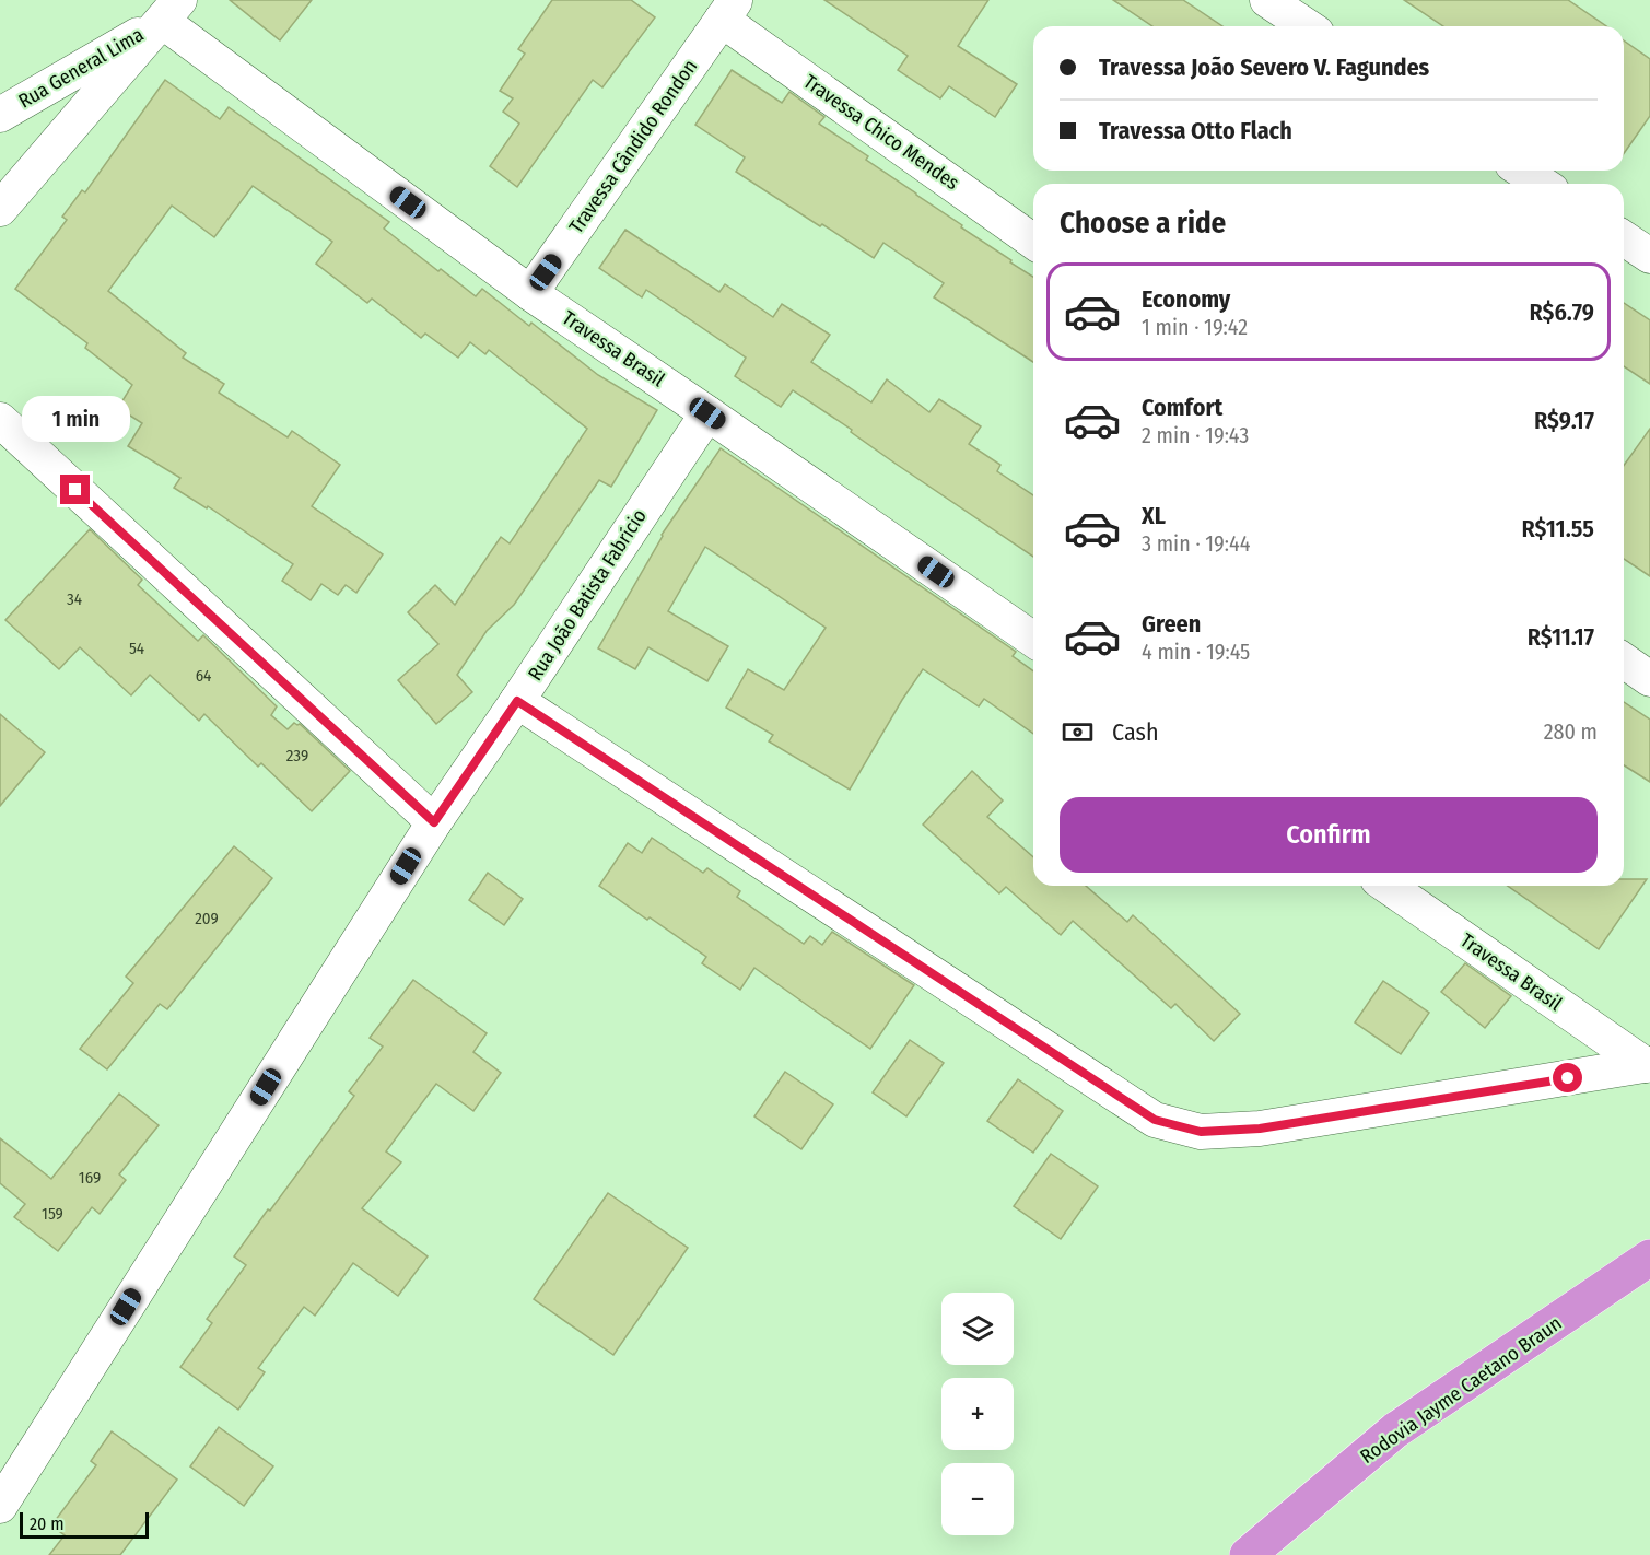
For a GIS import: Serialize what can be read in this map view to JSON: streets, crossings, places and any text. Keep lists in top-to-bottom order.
{
  "streets": {
    "highway": ["Rodovia Jayme Caetano Braun"],
    "street": [
      "Rua General Lima",
      "Travessa Chico Mendes",
      "Travessa Cândido Rondon",
      "Travessa Brasil",
      "Rua João Batista Fabrício"
    ]
  },
  "crossings": [
    ["Rua General Lima", "Travessa Brasil"],
    ["Travessa Chico Mendes", "Travessa Cândido Rondon"],
    ["Travessa Cândido Rondon", "Travessa Brasil"],
    ["Travessa Brasil", "Rua João Batista Fabrício"]
  ],
  "house_numbers": [
    "34",
    "54",
    "64",
    "239",
    "209",
    "169",
    "159"
  ],
  "scale_bar": "20 m",
  "page": {
    "banner": ["Travessa João Severo V. Fagundes", "Travessa Otto Flach"],
    "heading": "Choose a ride",
    "list": [
      {
        "name": "Economy",
        "note": "1 min · 19:42",
        "value": "R$6.79"
      },
      {
        "name": "Comfort",
        "note": "2 min · 19:43",
        "value": "R$9.17"
      },
      {
        "name": "XL",
        "note": "3 min · 19:44",
        "value": "R$11.55"
      },
      {
        "name": "Green",
        "note": "4 min · 19:45",
        "value": "R$11.17"
      }
    ],
    "bubble": "1 min",
    "pay": ["Cash", "280 m"],
    "buttons": "Confirm",
    "map_buttons": ["+", "−"],
    "scale": "20 m"
  }
}
